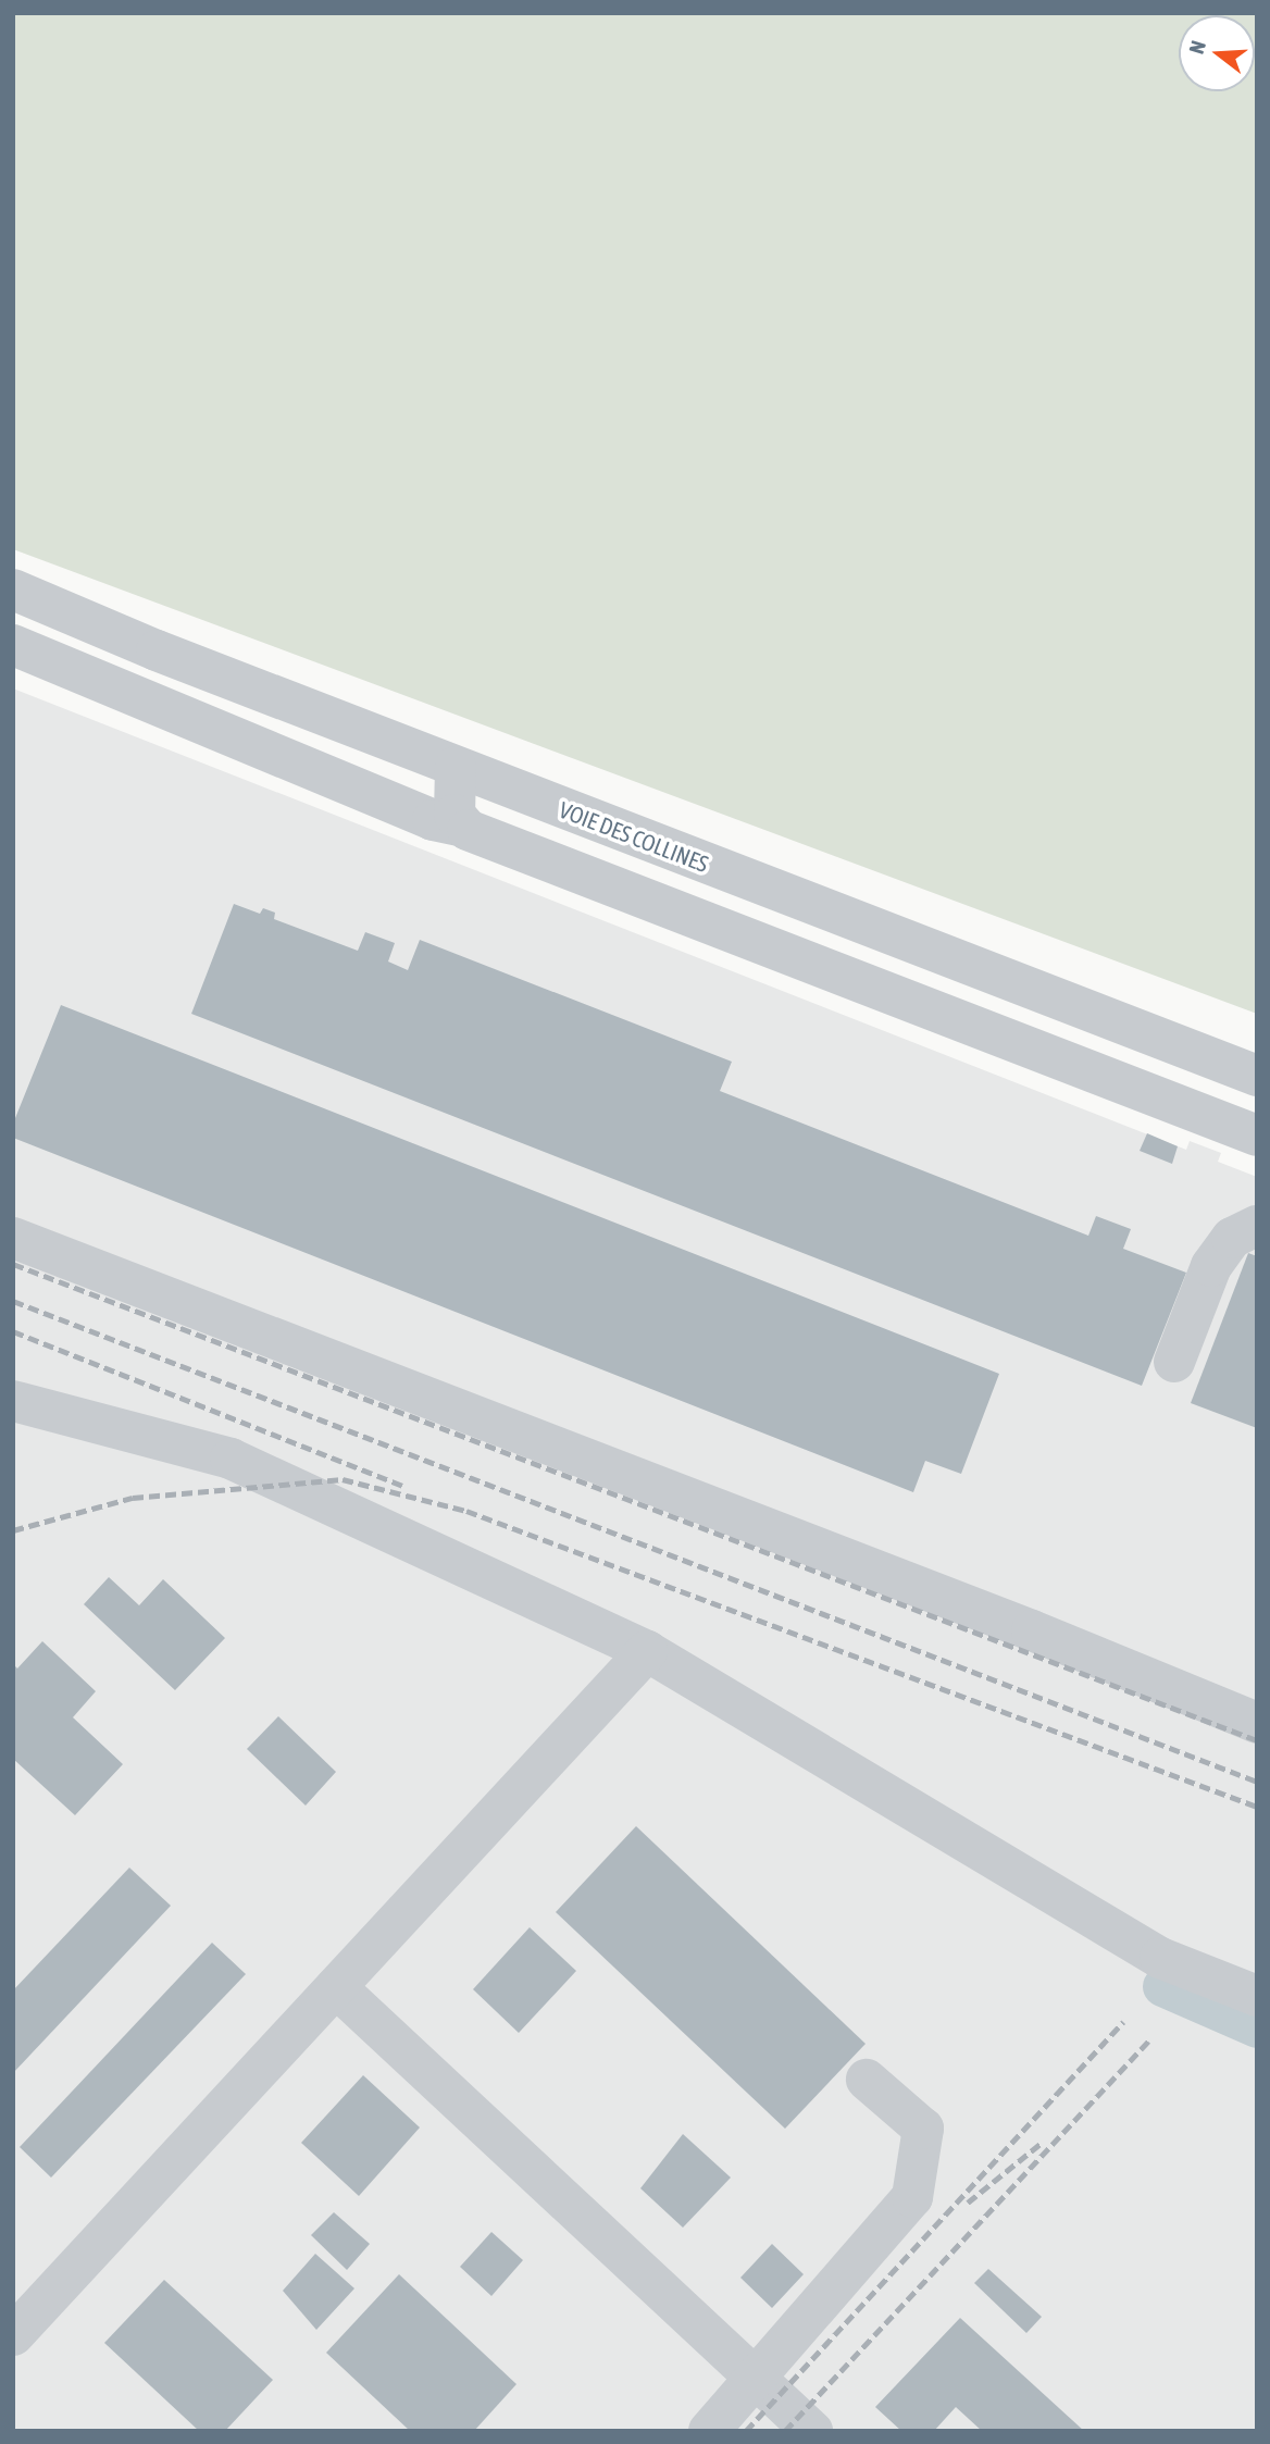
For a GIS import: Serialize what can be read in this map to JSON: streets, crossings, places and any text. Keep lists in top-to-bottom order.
{
  "streets": {
    "street": ["VOIE DES COLLINES"]
  },
  "north": "left"
}
